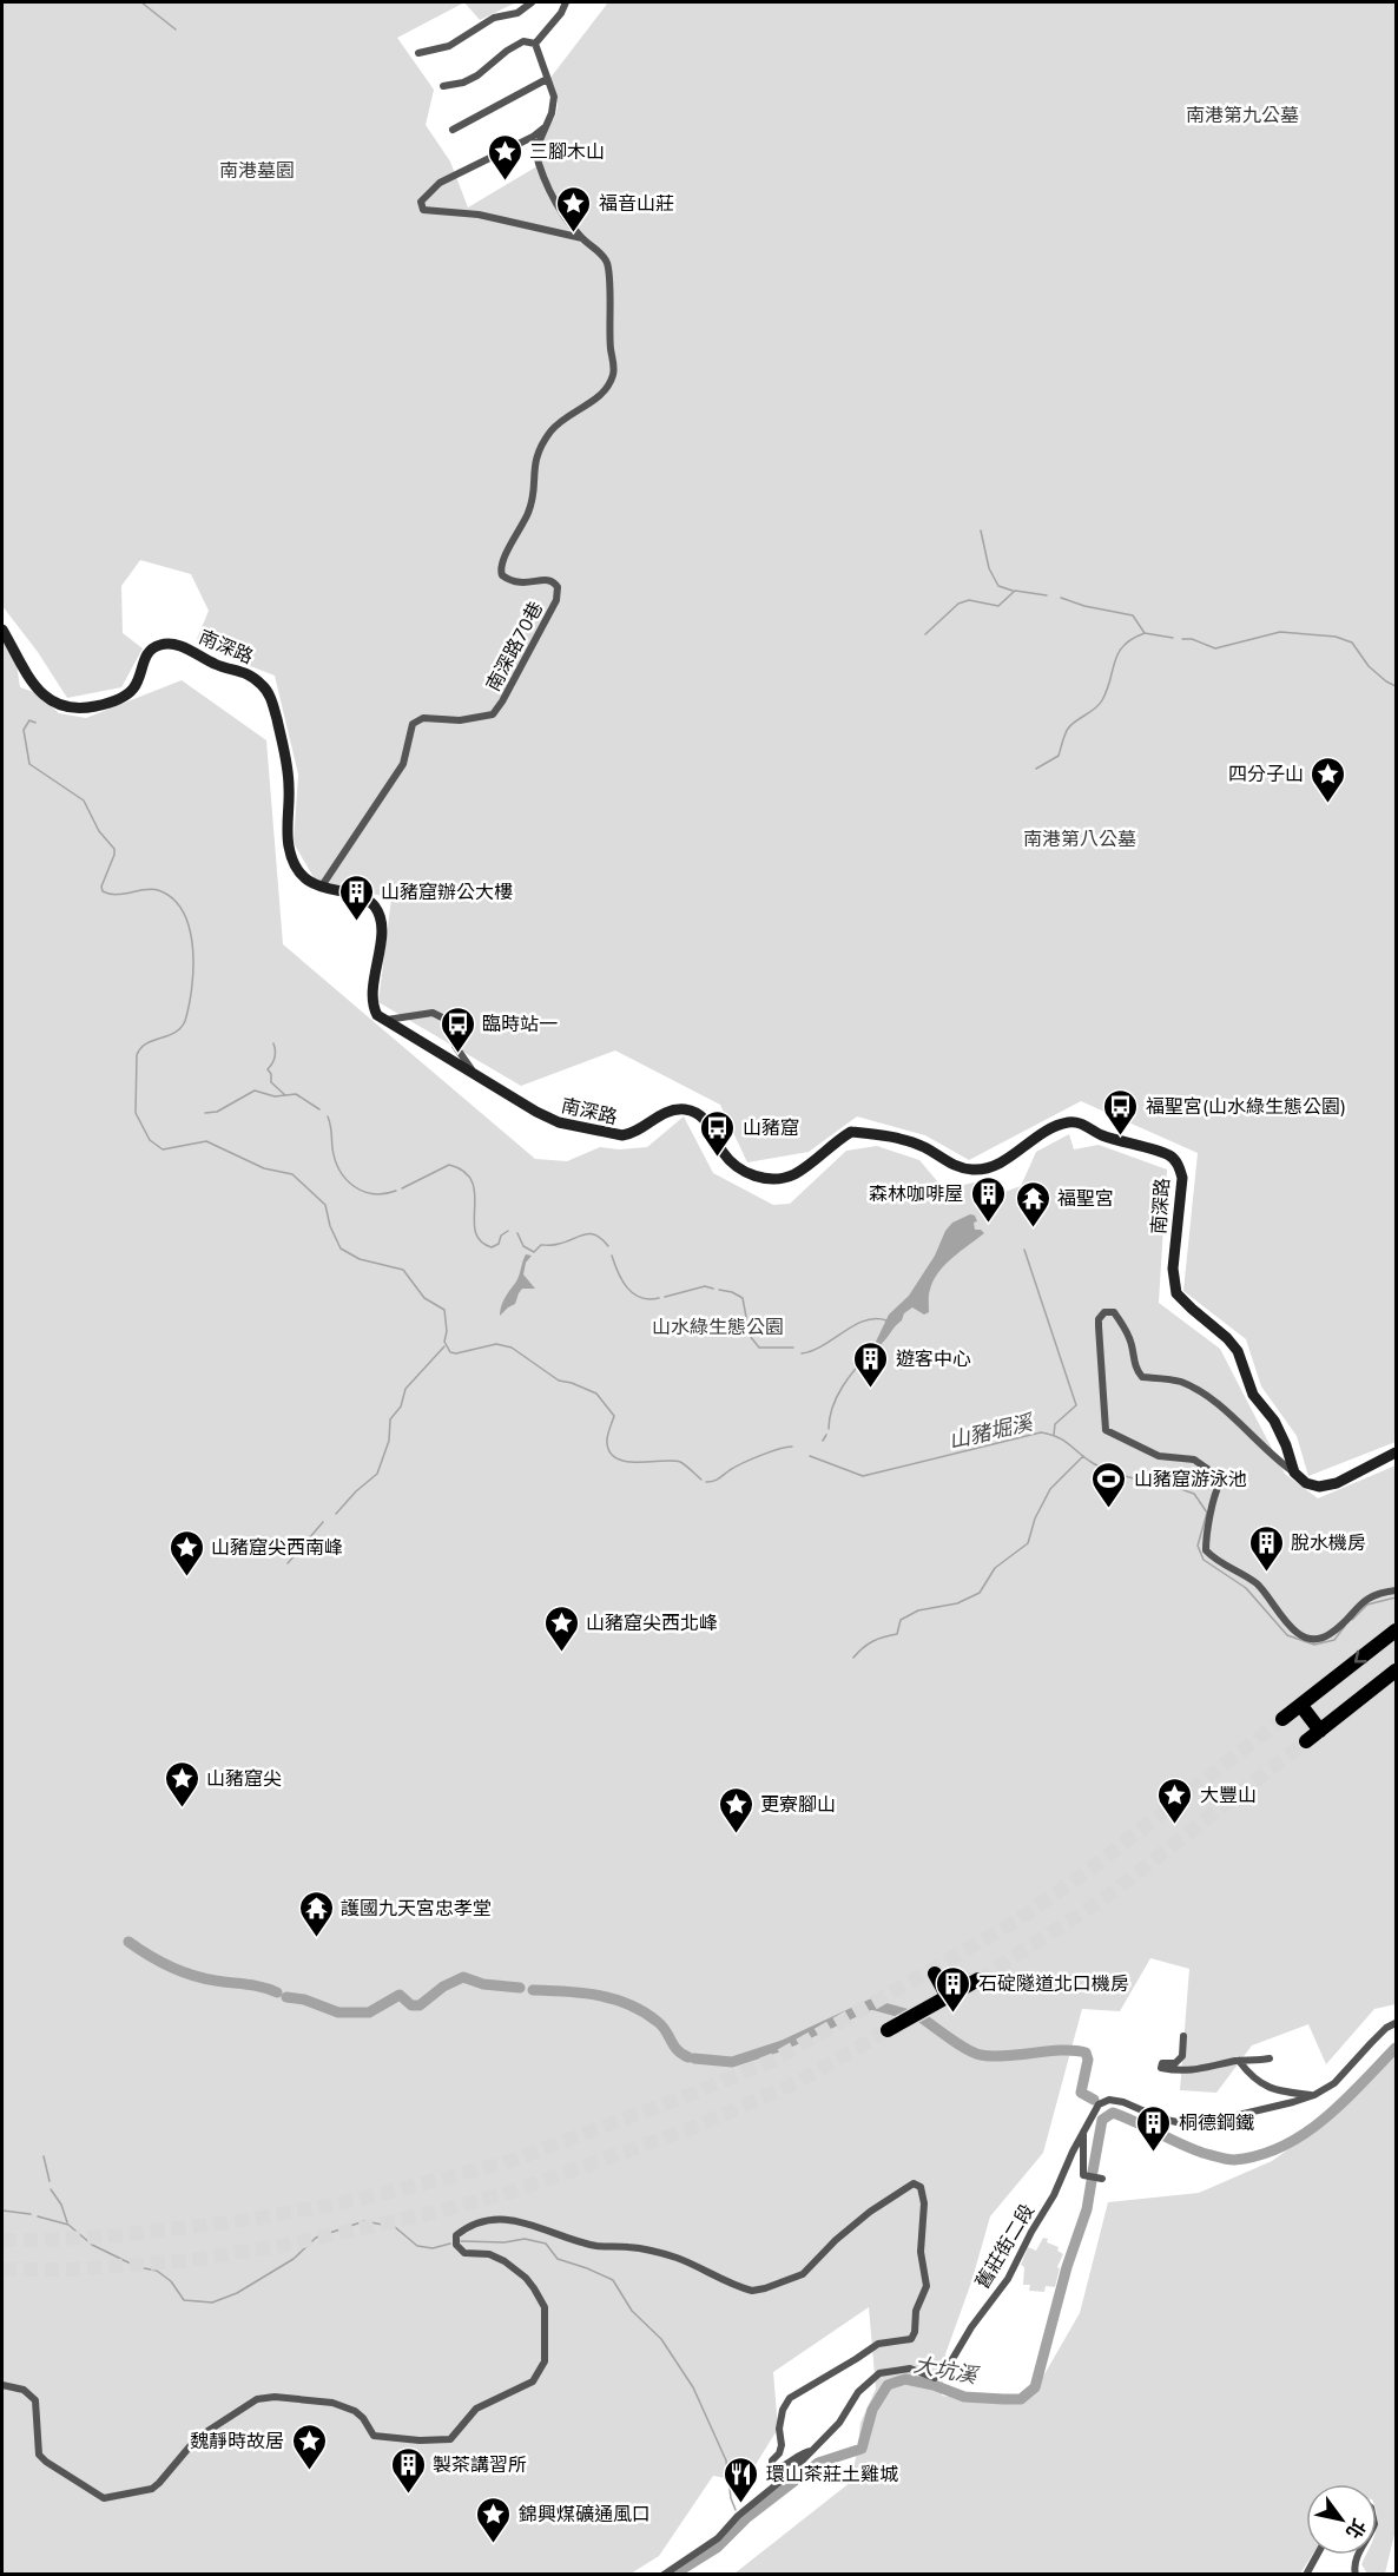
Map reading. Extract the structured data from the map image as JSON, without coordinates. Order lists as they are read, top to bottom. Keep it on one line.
{"streets":{"main road":["南深路"],"street":["南深路70巷","舊莊街二段"]},"crossings":[["南深路","南深路70巷"]],"water":["山豬堀溪","大坑溪"],"parks":["南港第九公墓","南港墓園","南港第八公墓","山水綠生態公園"],"places":{"place":["三腳木山","福音山莊","四分子山","山豬窟尖西南峰","山豬窟尖西北峰","山豬窟尖","大豐山","更寮腳山","魏靜時故居","錦興煤礦通風口"],"building":["山豬窟辦公大樓","森林咖啡屋","遊客中心","脫水機房","石碇隧道北口機房","桐德鋼鐵","製茶講習所"],"bus stop":["臨時站一","福聖宮(山水綠生態公園)","山豬窟"],"temple":["福聖宮","護國九天宮忠孝堂"],"sports":["山豬窟游泳池"],"restaurant":["環山茶莊土雞城"]},"north":"bottom right"}
